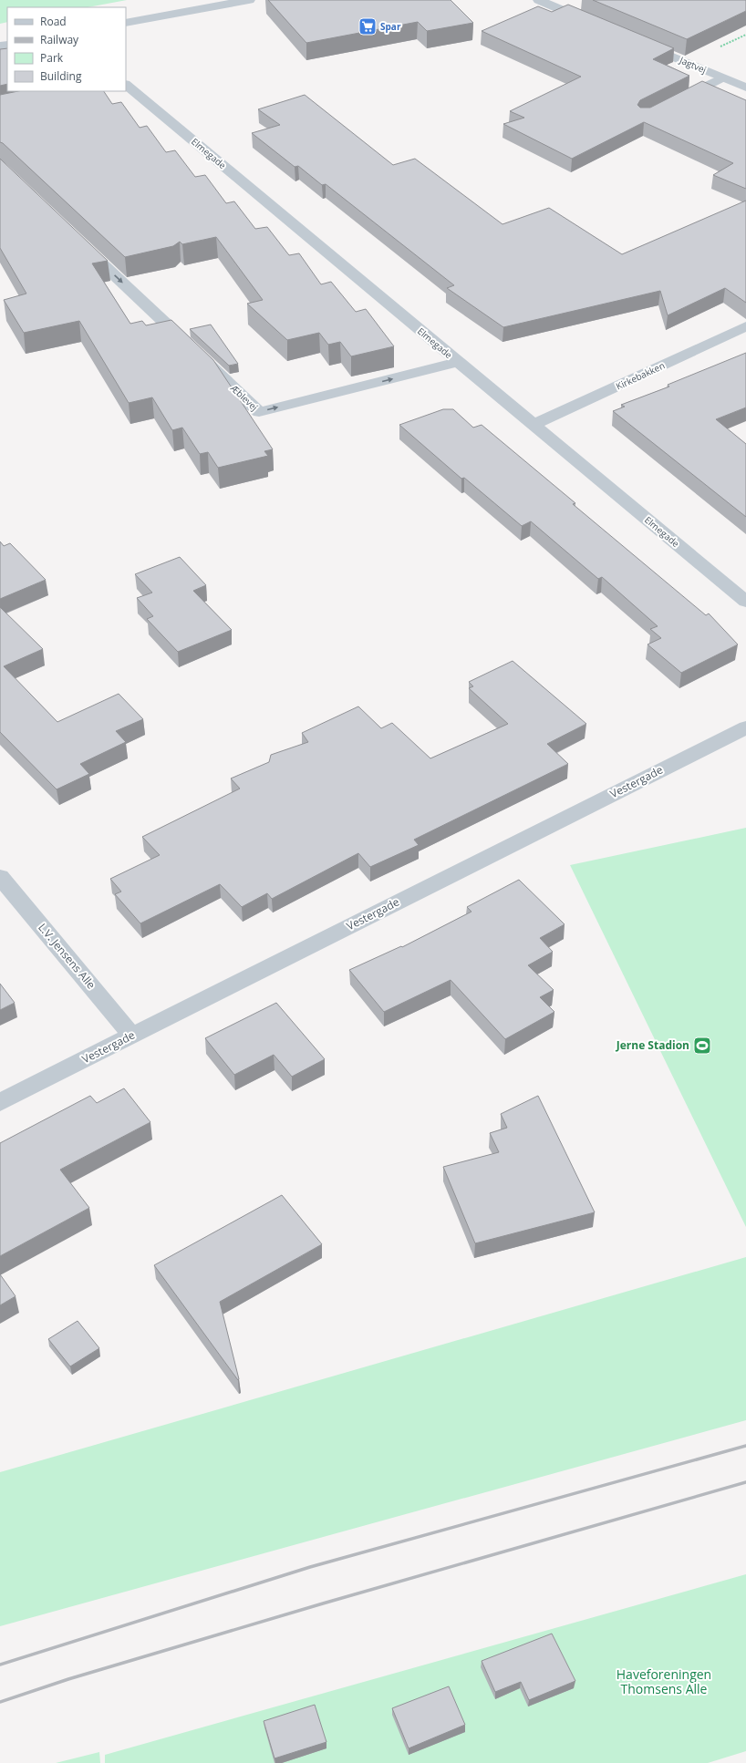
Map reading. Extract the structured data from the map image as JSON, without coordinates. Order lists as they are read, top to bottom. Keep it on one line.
{"streets":{"street":["Jagtvej","Elmegade","Kirkebakken","Æblevej","Vestergade","L.V. Jensens Alle"]},"crossings":[["Elmegade","Kirkebakken"],["Elmegade","Æblevej"],["Vestergade","L.V. Jensens Alle"]],"one_way":["Æblevej"],"parks":["Haveforeningen Thomsens Alle"],"places":{"supermarket":["Spar"],"sports":["Jerne Stadion"]},"legend":["Road","Railway","Park","Building"]}
